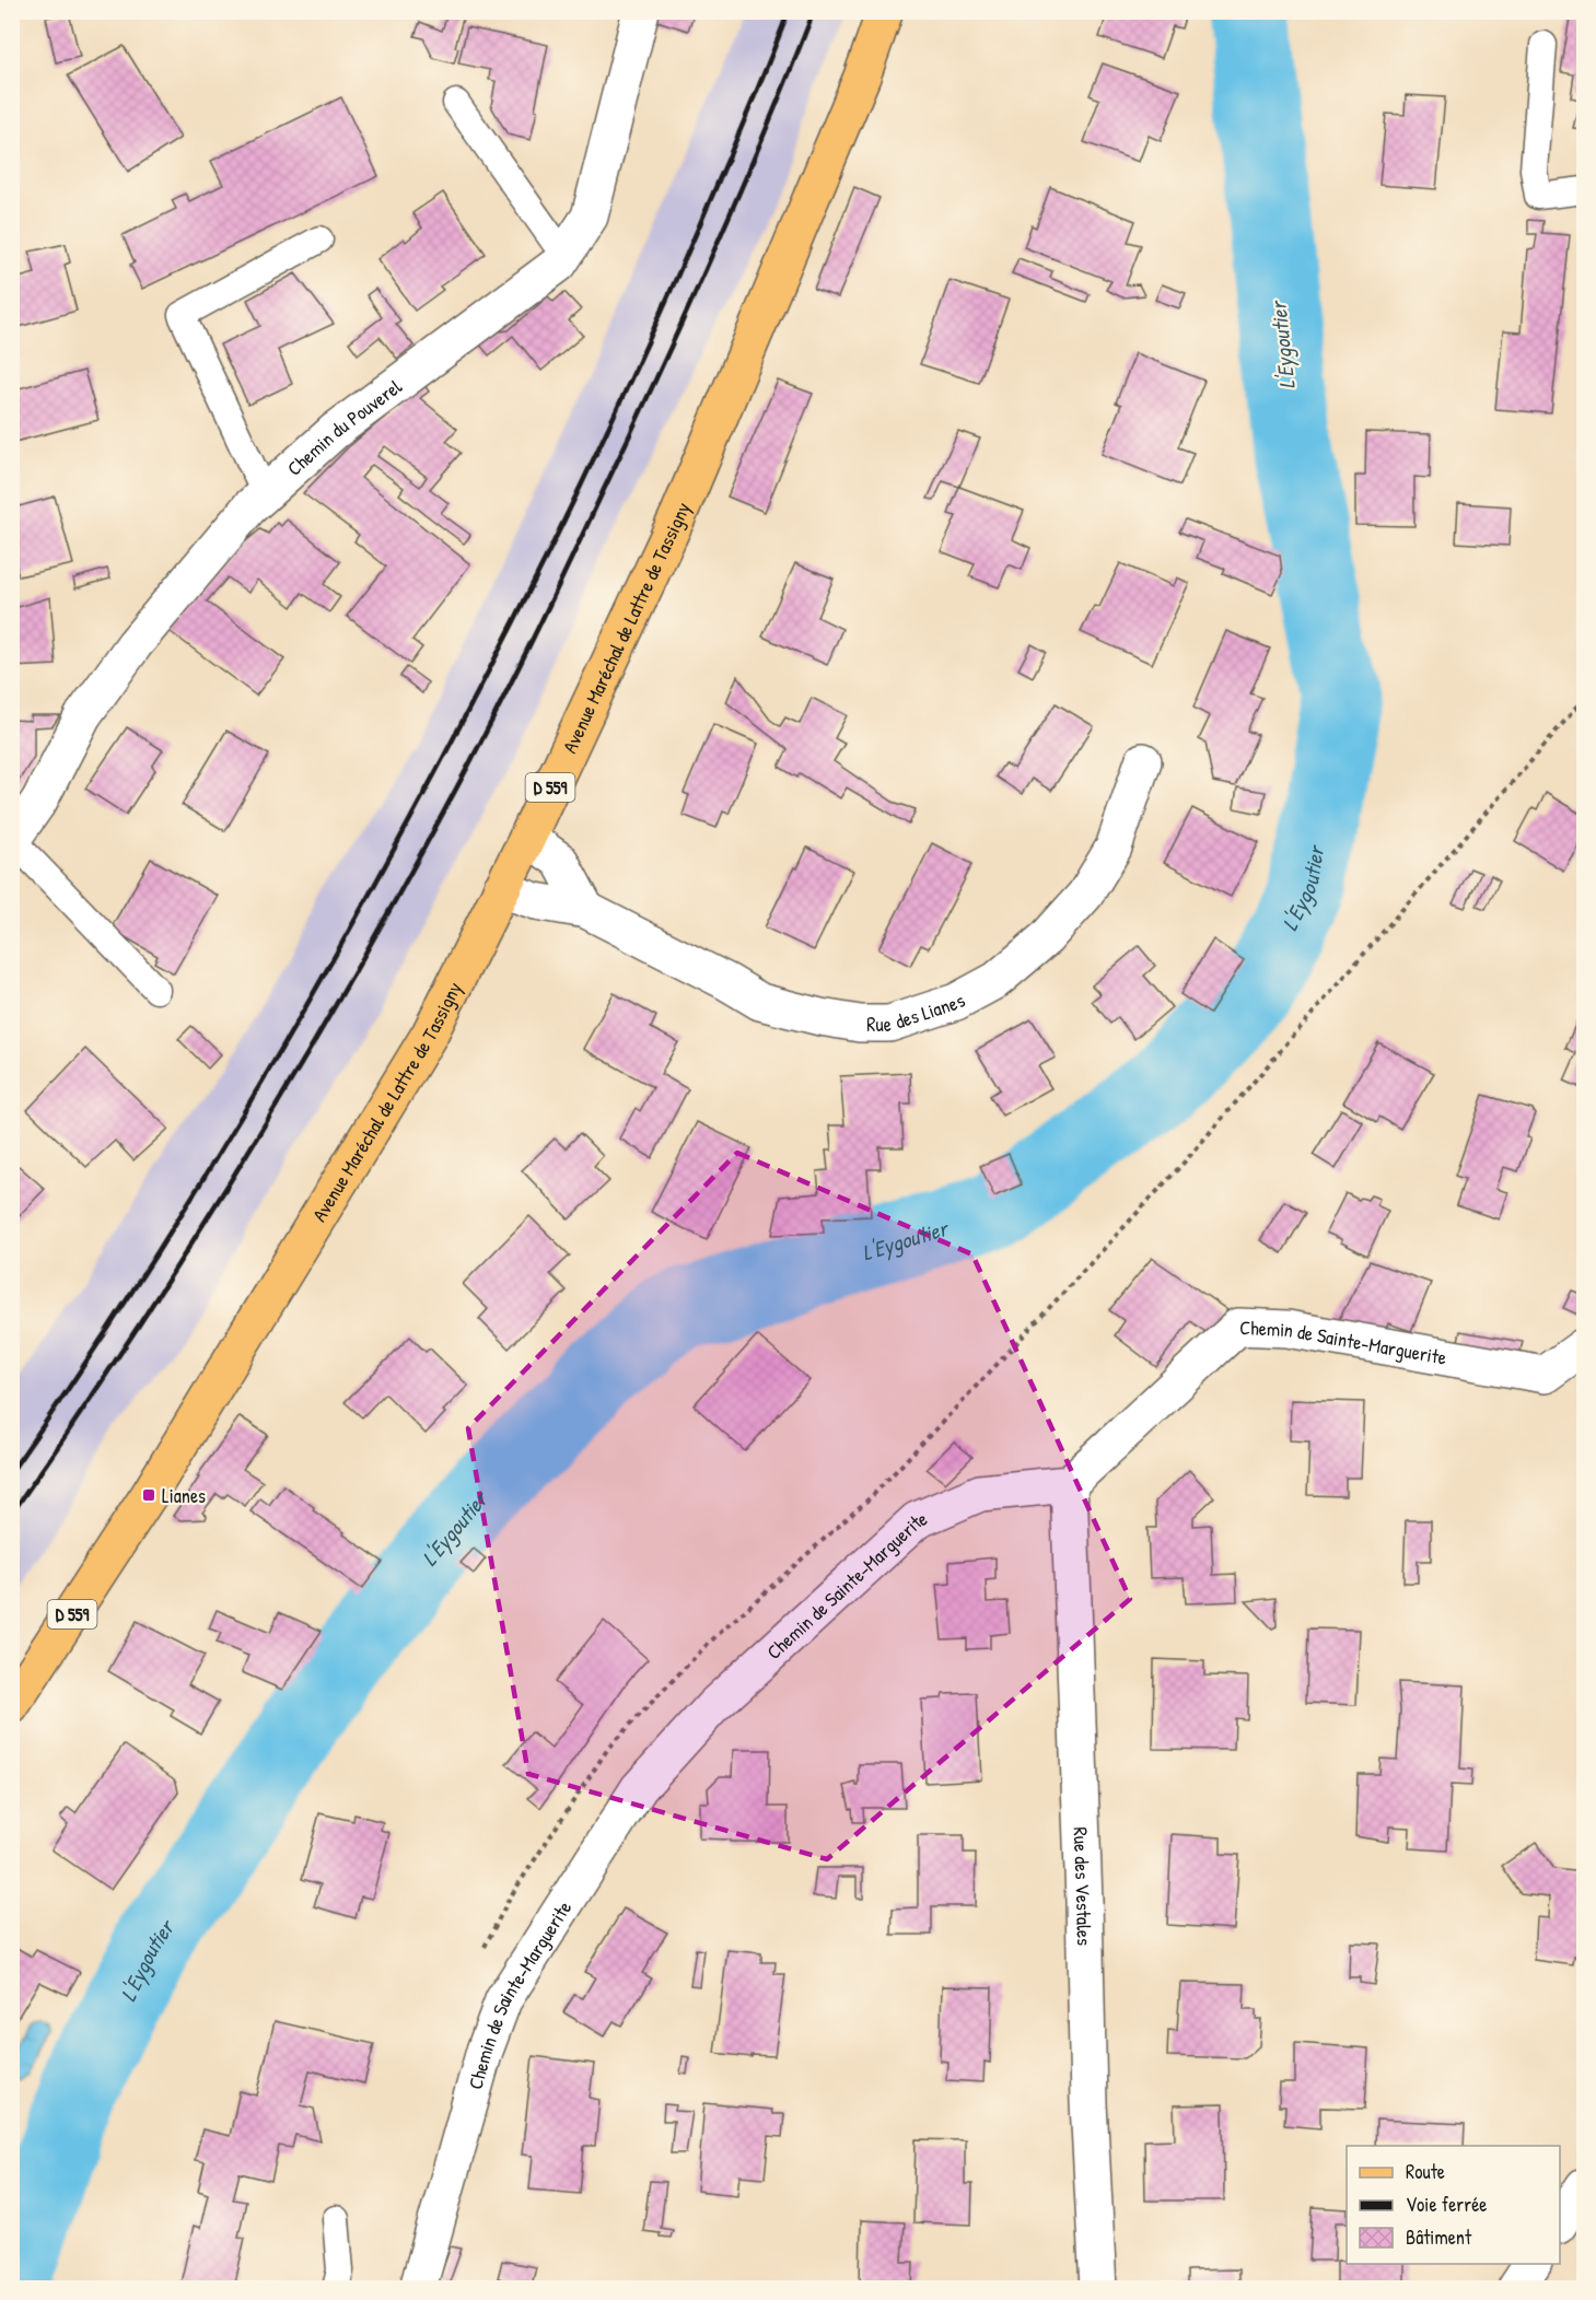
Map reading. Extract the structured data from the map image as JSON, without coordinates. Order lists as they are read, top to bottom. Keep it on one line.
{"streets":{"main road":["Avenue Maréchal de Lattre de Tassigny","D 559"],"street":["Chemin du Pouverel","Rue des Lianes","Chemin de Sainte-Marguerite","Rue des Vestales"]},"crossings":[["Avenue Maréchal de Lattre de Tassigny","Rue des Lianes"],["Chemin de Sainte-Marguerite","Rue des Vestales"]],"water":["L'Eygoutier"],"places":{"transit":["Lianes"]},"legend":["Route","Voie ferrée","Bâtiment"]}
